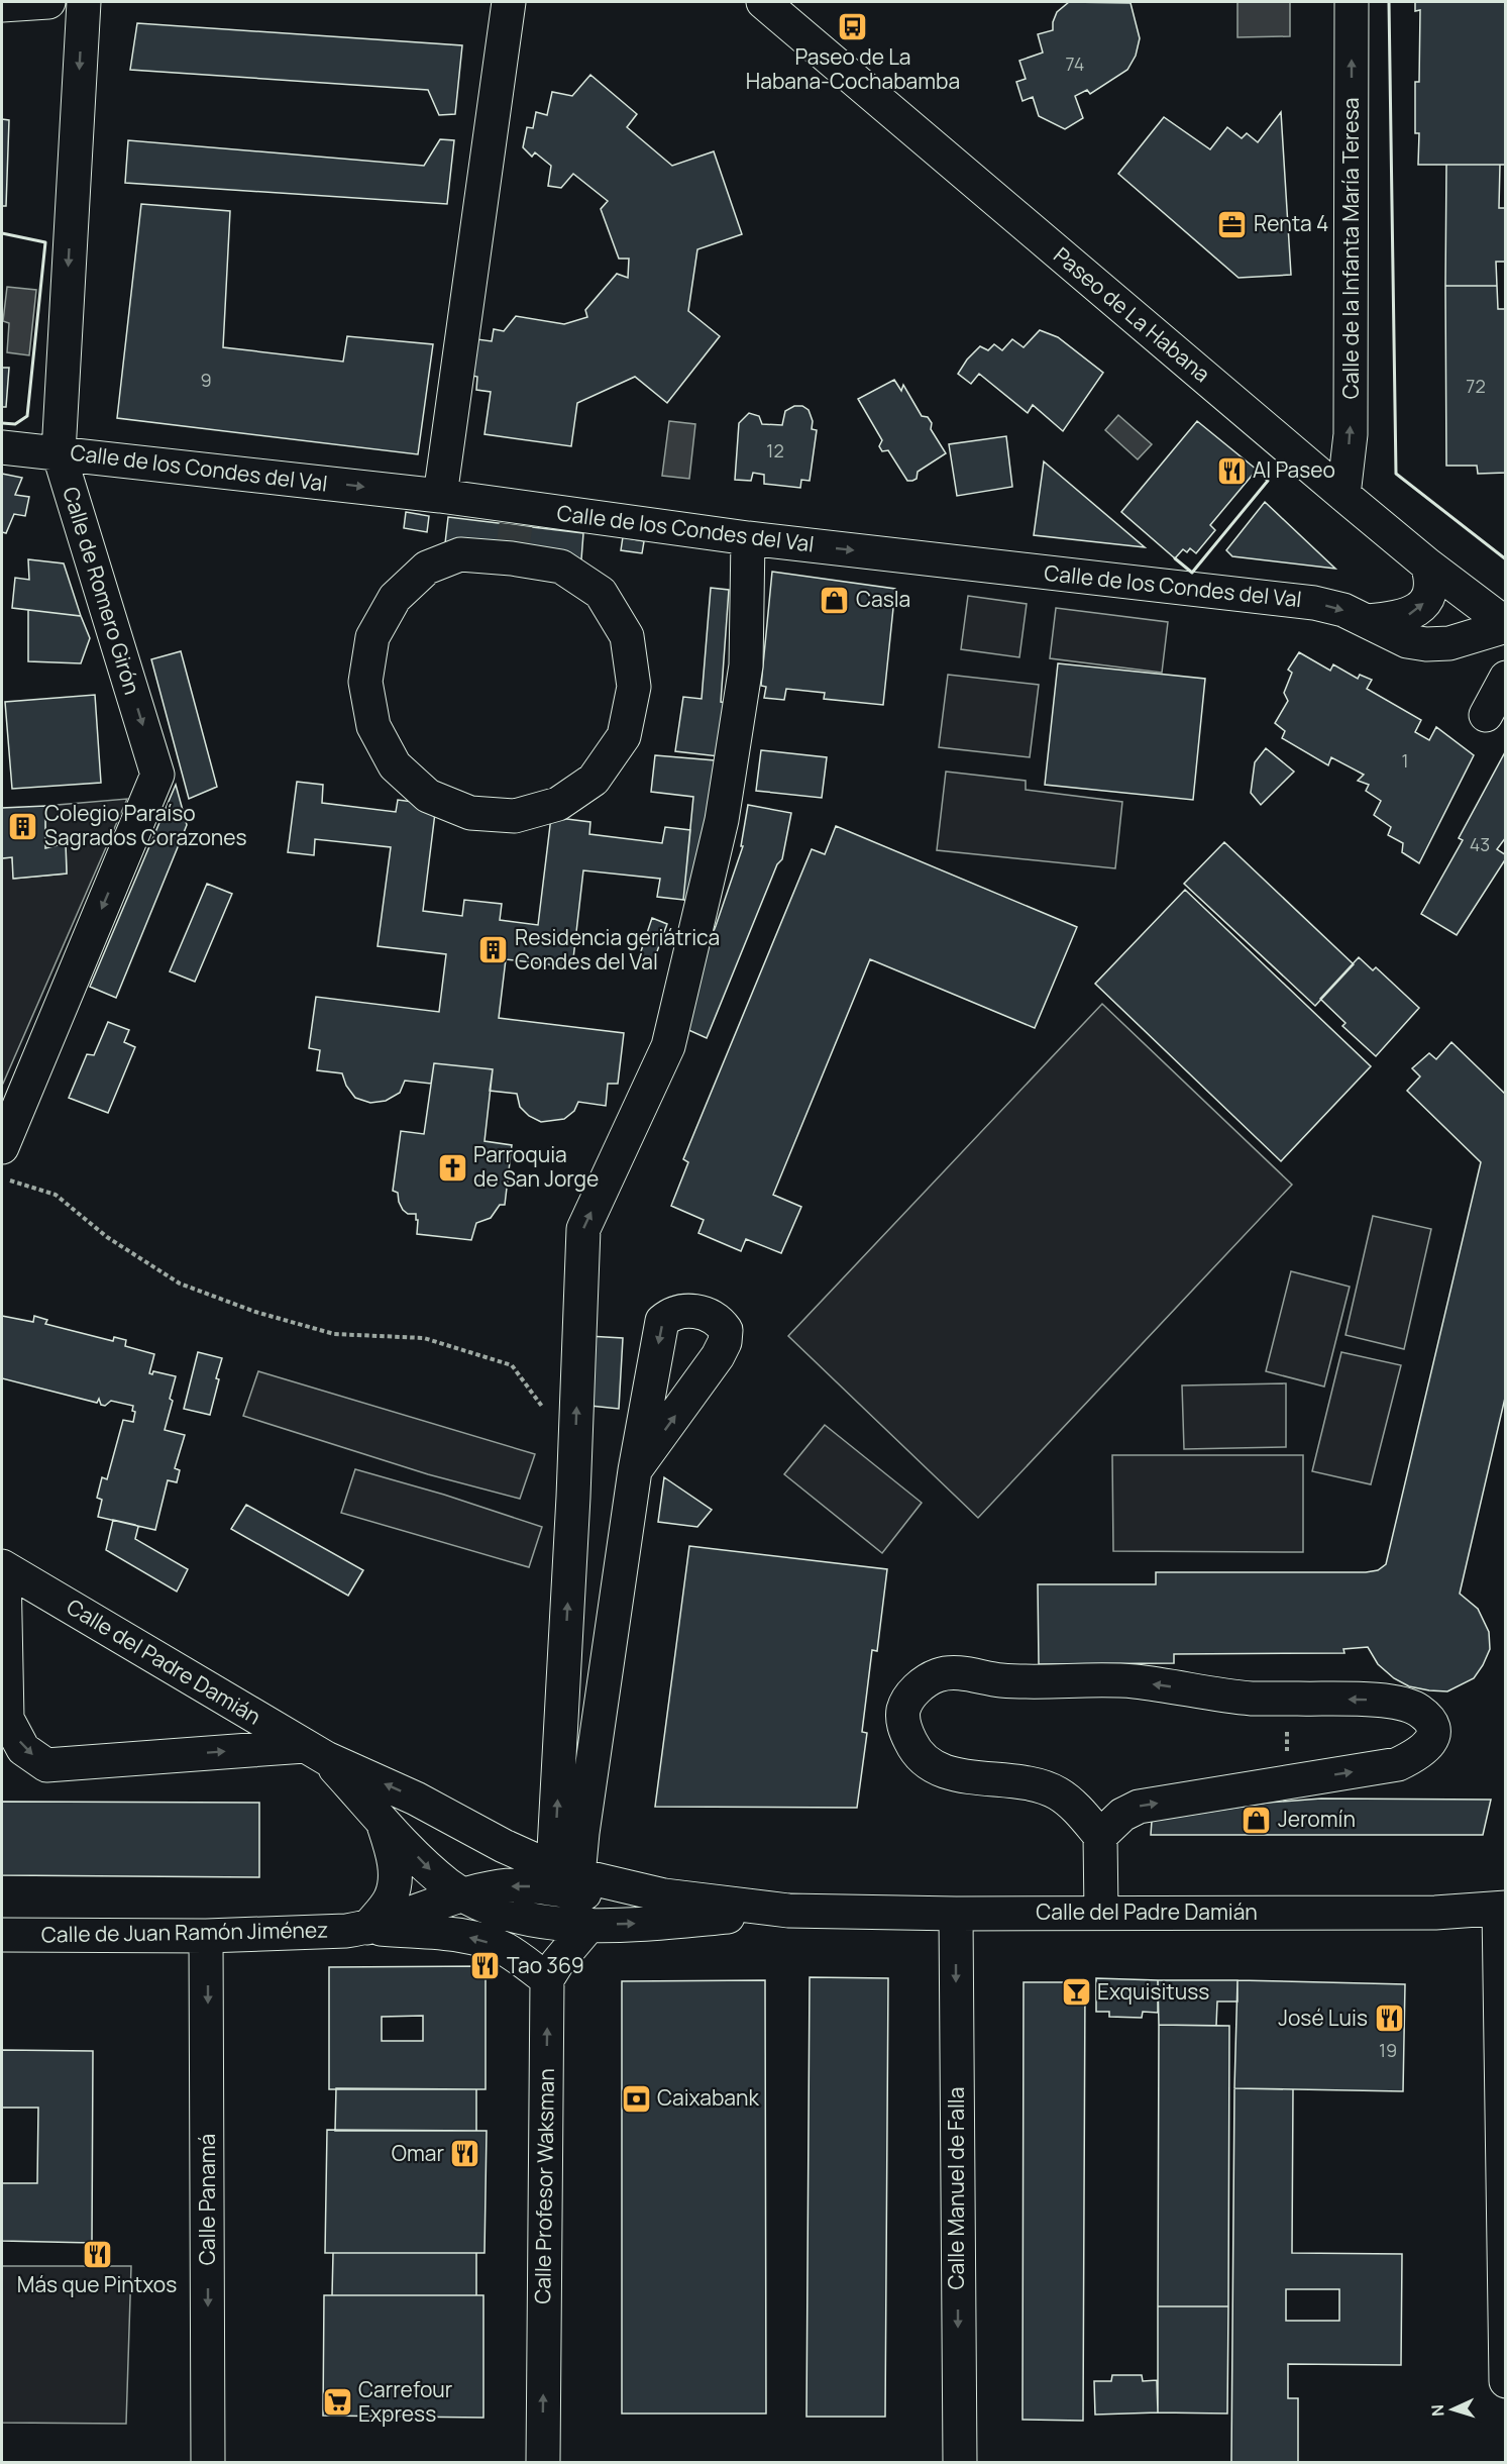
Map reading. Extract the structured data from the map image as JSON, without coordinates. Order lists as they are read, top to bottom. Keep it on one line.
{"streets":{"street":["Calle de la Infanta María Teresa","Paseo de La Habana","Calle de los Condes del Val","Calle de Romero Girón","Calle del Padre Damián","Calle de Juan Ramón Jiménez","Calle Profesor Waksman","Calle Manuel de Falla","Calle Panamá"]},"crossings":[["Calle de la Infanta María Teresa","Paseo de La Habana"],["Paseo de La Habana","Calle de los Condes del Val"],["Calle de los Condes del Val","Calle de Romero Girón"],["Calle del Padre Damián","Calle de Juan Ramón Jiménez"],["Calle del Padre Damián","Calle Manuel de Falla"],["Calle de Juan Ramón Jiménez","Calle Panamá"]],"one_way":["Calle de la Infanta María Teresa","Calle de los Condes del Val","Calle de Romero Girón","Calle Profesor Waksman","Calle Manuel de Falla","Calle Panamá"],"places":{"bus stop":["Paseo de La Habana-Cochabamba"],"office":["Renta 4"],"restaurant":["Al Paseo","Tao 369","José Luis","Omar","Más que Pintxos"],"shop":["Casla","Jeromín"],"building":["Colegio Paraíso Sagrados Corazones","Residencia geriátrica Condes del Val"],"church":["Parroquia de San Jorge"],"bar":["Exquisituss"],"bank":["Caixabank"],"supermarket":["Carrefour Express"]},"house_numbers":["74","9","72","12","1","43","19"],"north":"left"}
